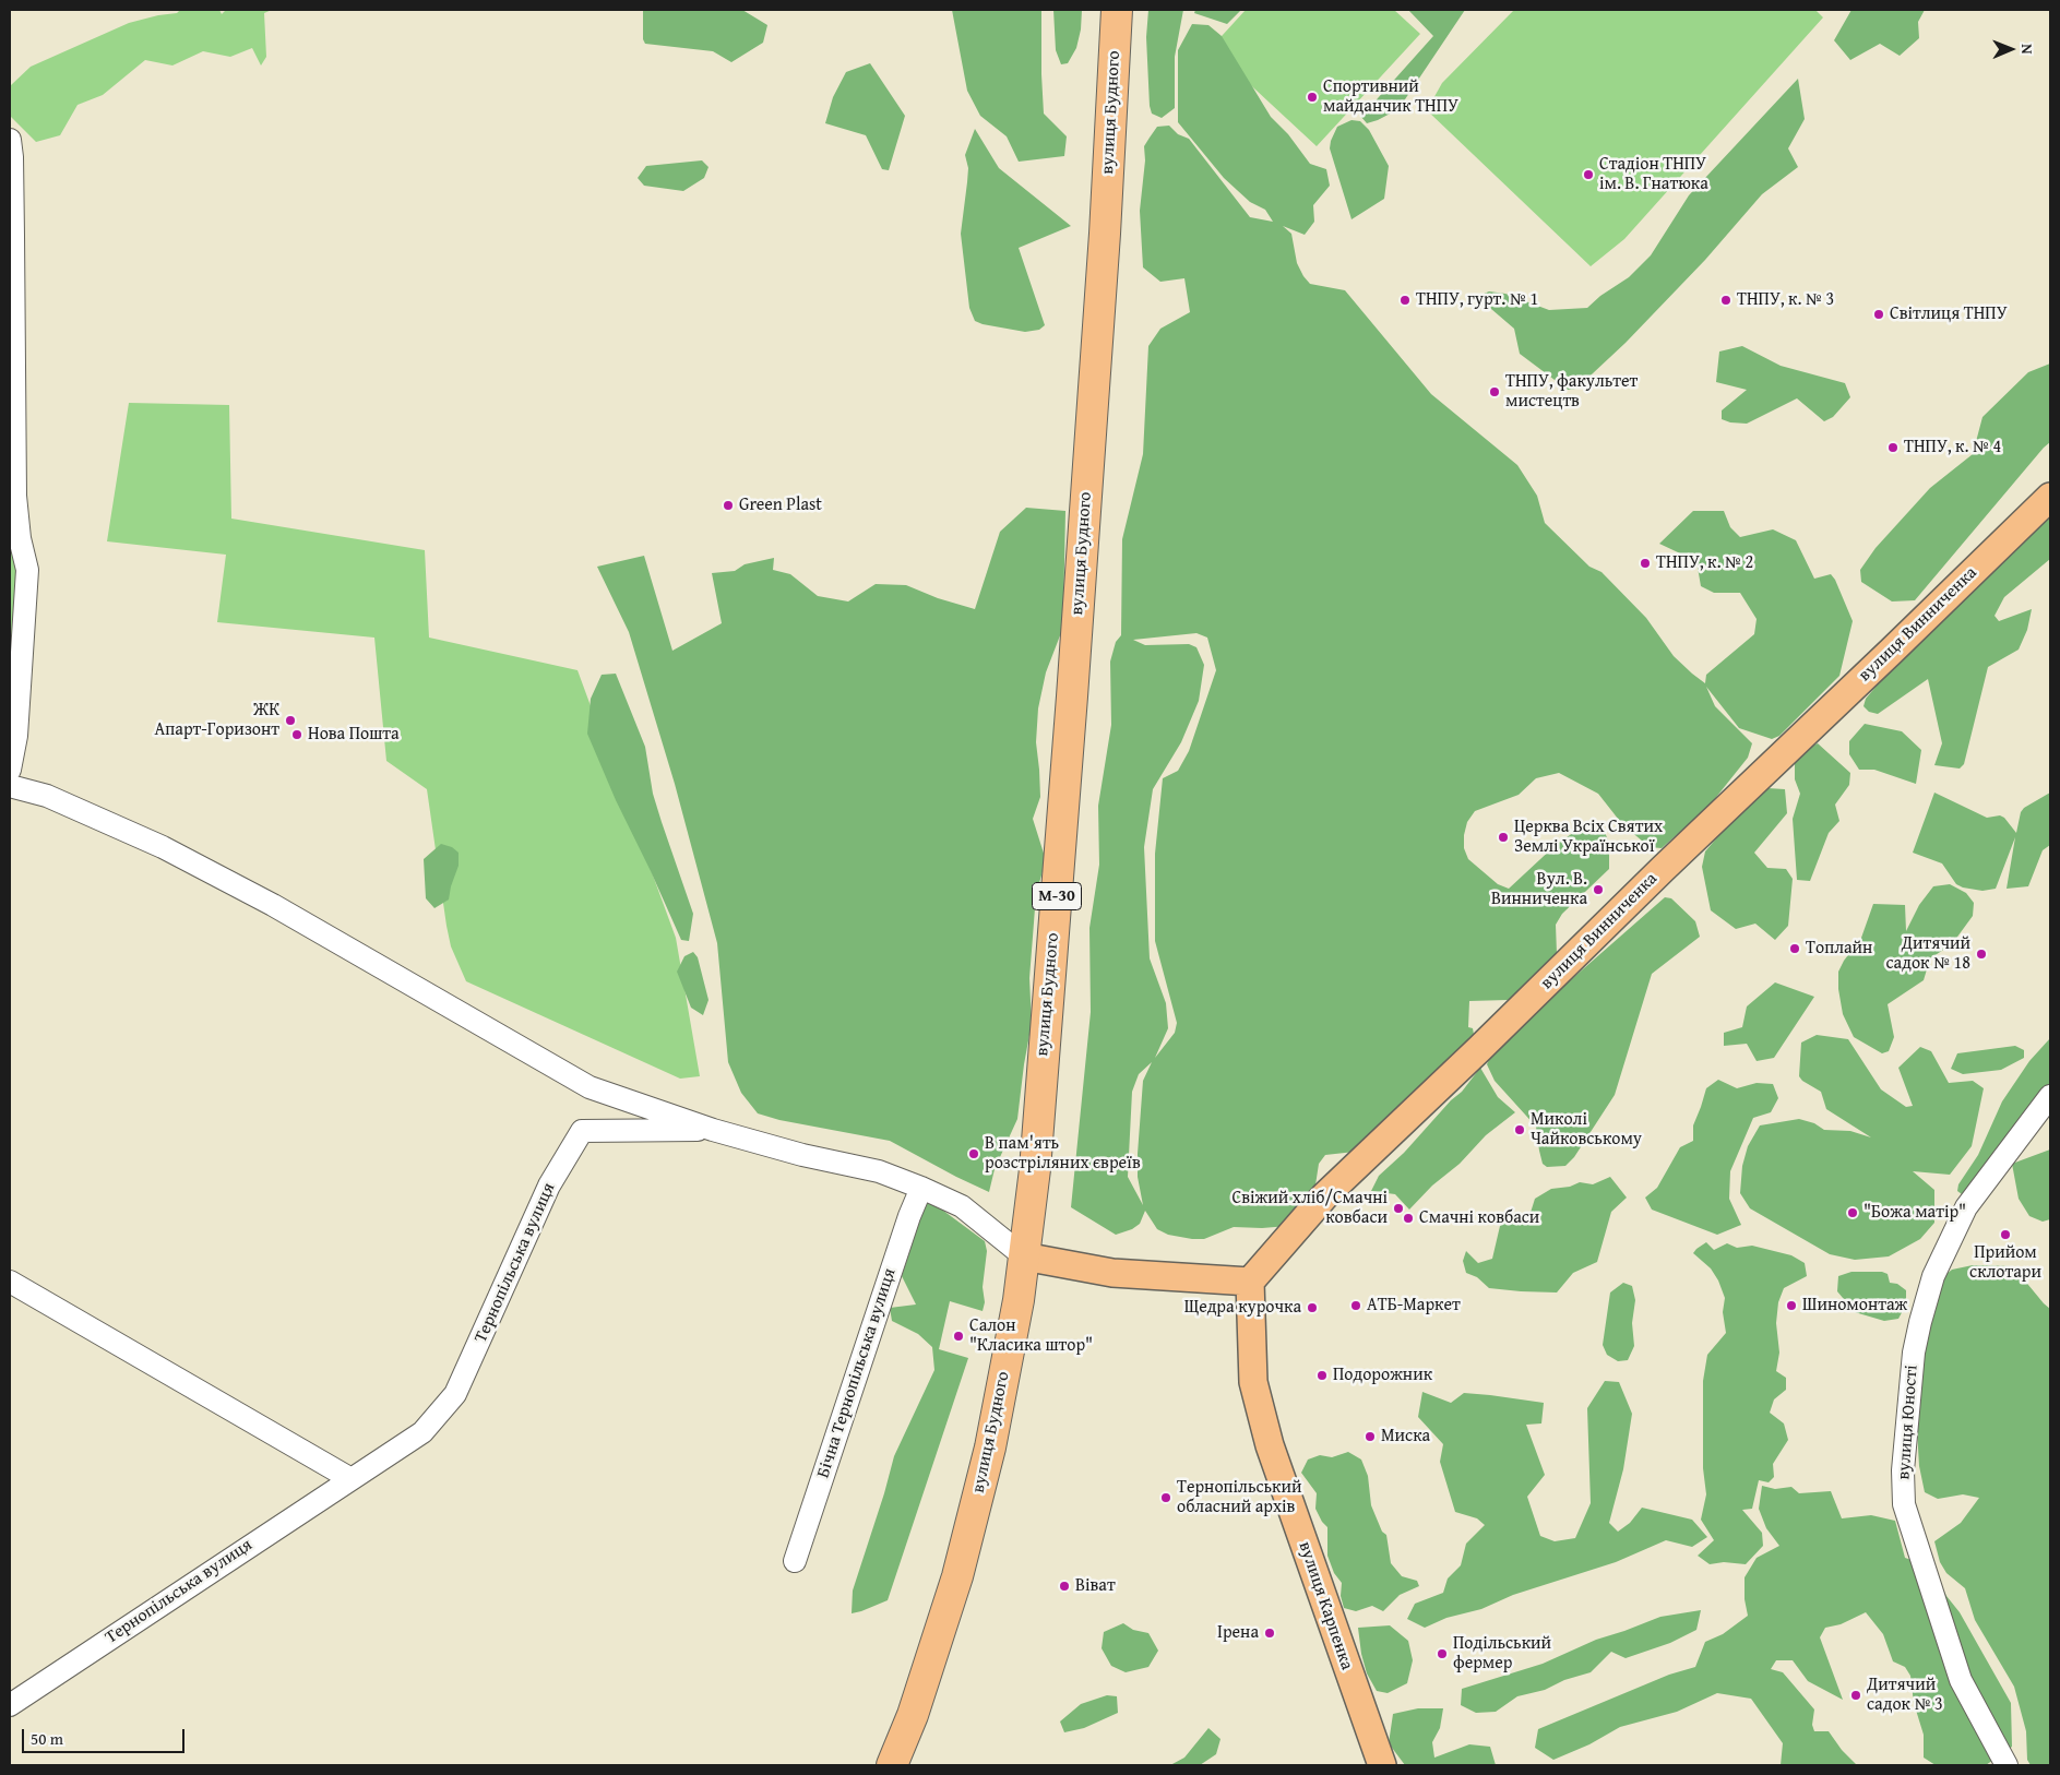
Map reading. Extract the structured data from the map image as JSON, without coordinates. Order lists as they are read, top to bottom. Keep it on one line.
{"streets":{"highway":["вулиця Будного","М-30"],"main road":["вулиця Винниченка","вулиця Карпенка"],"street":["Тернопільська вулиця","Бічна Тернопільська вулиця","вулиця Юності"]},"crossings":[["вулиця Винниченка","вулиця Карпенка"]],"places":["Спортивний майданчик ТНПУ","Стадіон ТНПУ ім. В. Гнатюка","ТНПУ, гурт. № 1","ТНПУ, к. № 3","Світлиця ТНПУ","ТНПУ, факультет мистецтв","ТНПУ, к. № 4","Green Plast","ТНПУ, к. № 2","ЖК Апарт-Горизонт","Нова Пошта","Церква Всіх Святих Землі Української","Вул. В. Винниченка","Топлайн","Дитячий садок № 18","Миколі Чайковському","В пам'ять розстріляних євреїв","Свіжий хліб/Смачні ковбаси","\"Божа матір\"","Смачні ковбаси","Прийом склотари","АТБ-Маркет","Шиномонтаж","Щедра курочка","Салон \"Класика штор\"","Подорожник","Миска","Тернопільський обласний архів","Віват","Ірена","Подільський фермер","Дитячий садок № 3"],"scale_bar":"50 m","north":"right"}
